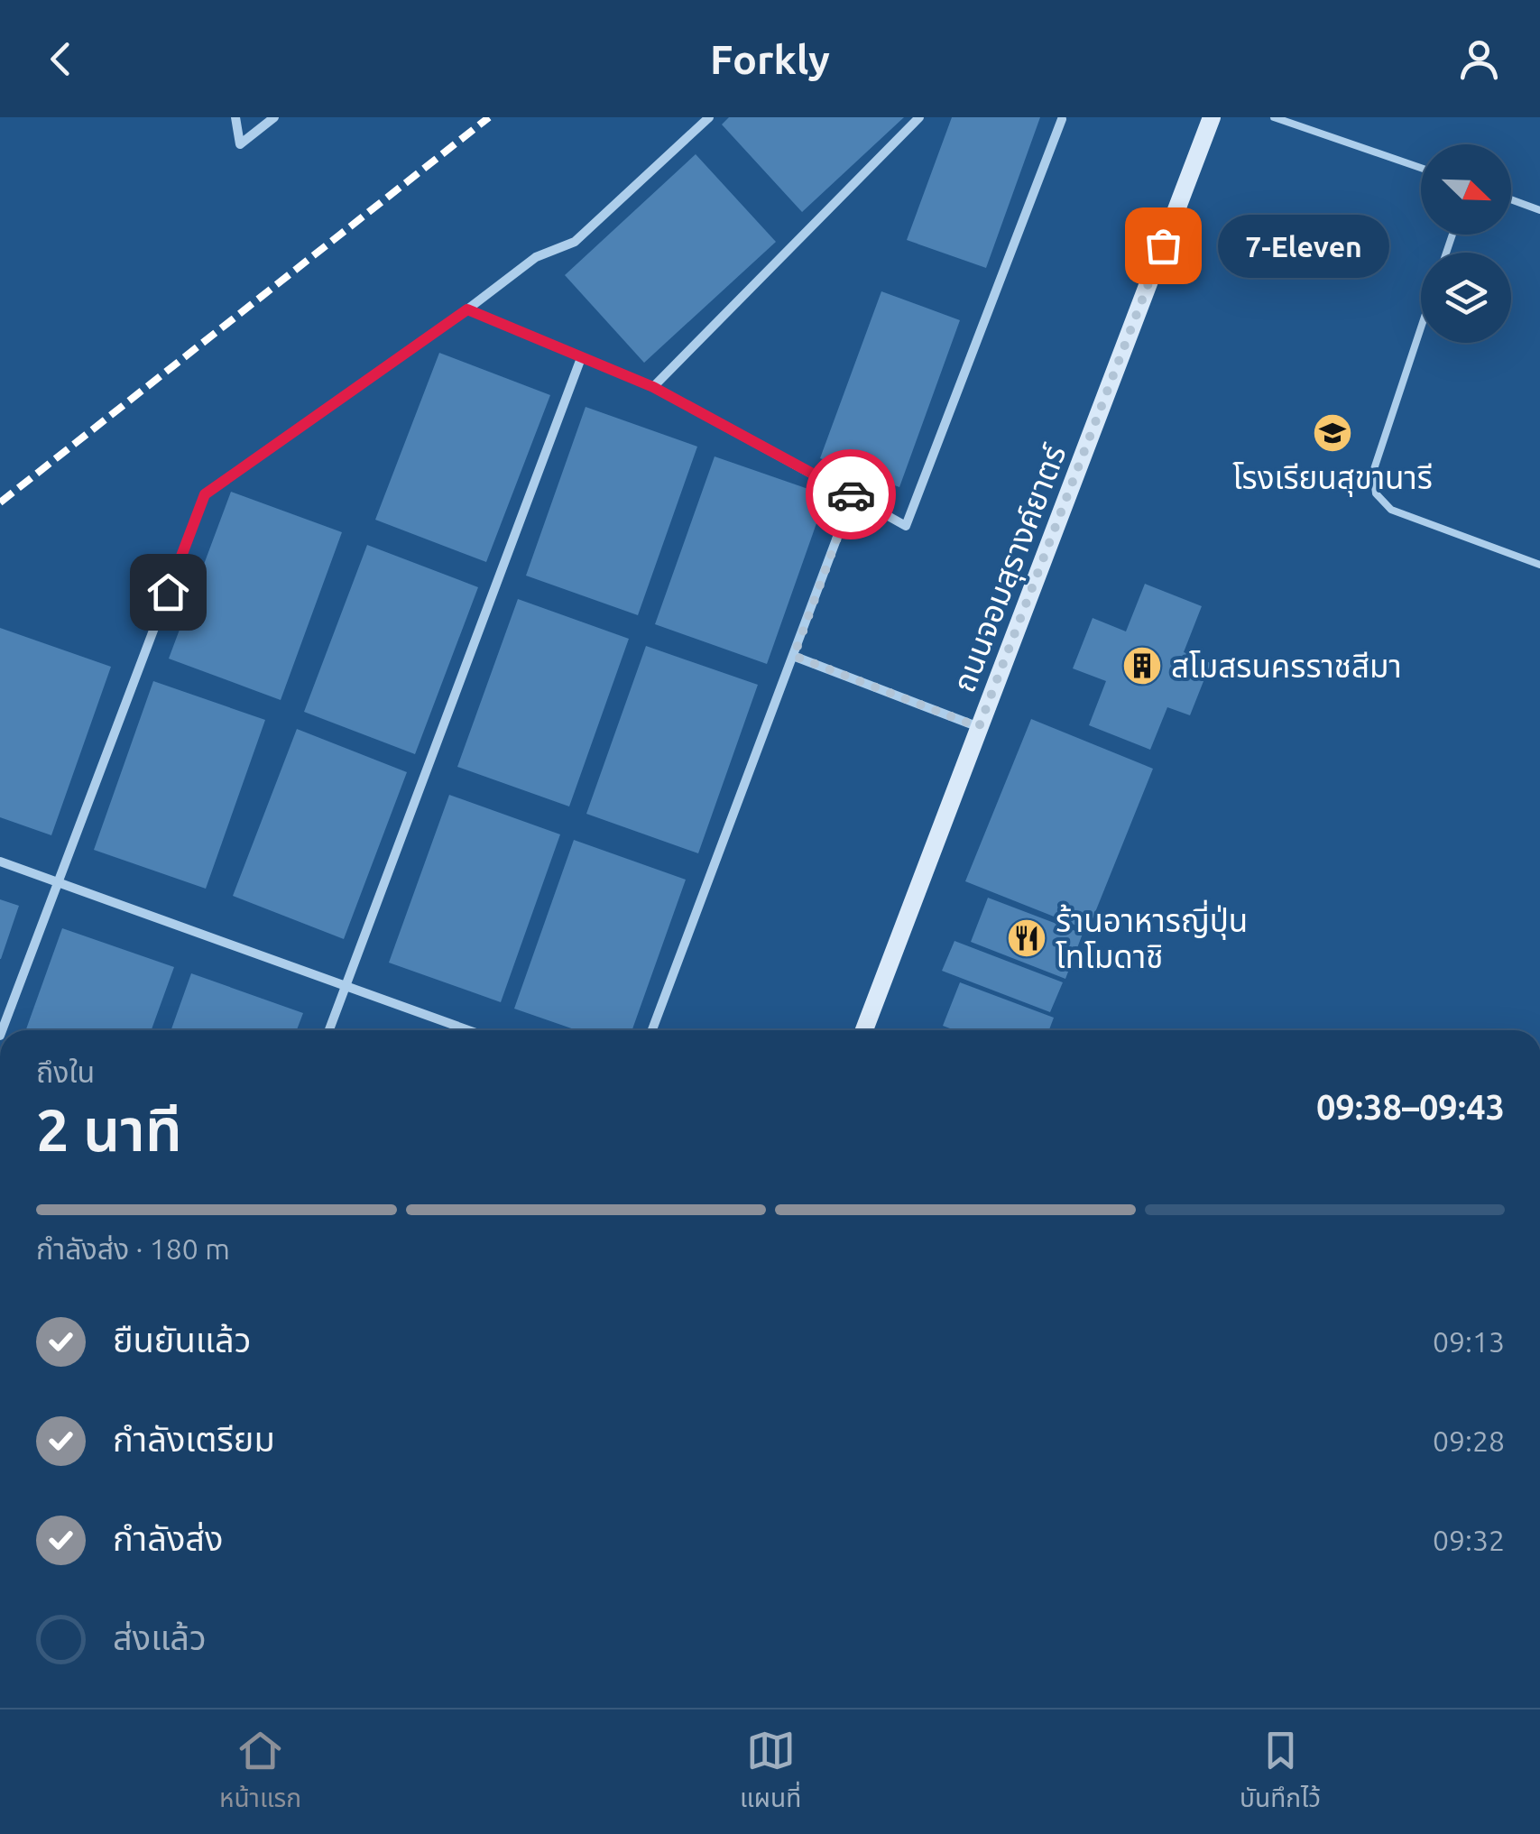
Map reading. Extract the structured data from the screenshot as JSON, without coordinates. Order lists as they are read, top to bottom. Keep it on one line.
{"streets":{"main road":["ถนนจอมสุรางค์ยาตร์"]},"places":{"other":["7-Eleven"],"school or university":["โรงเรียนสุขานารี"],"building":["สโมสรนครราชสีมา"],"restaurant":["ร้านอาหารญี่ปุ่น โทโมดาชิ"]},"north":"bottom right","page":{"header":"Forkly","bubble":"7-Eleven","heading":["2 นาที","ถึงใน","09:38–09:43"],"bar":"กำลังส่ง · 180 m","list":[["ยืนยันแล้ว","09:13"],["กำลังเตรียม","09:28"],["กำลังส่ง","09:32"],"ส่งแล้ว"],"tabs":["หน้าแรก","แผนที่","บันทึกไว้"]}}
